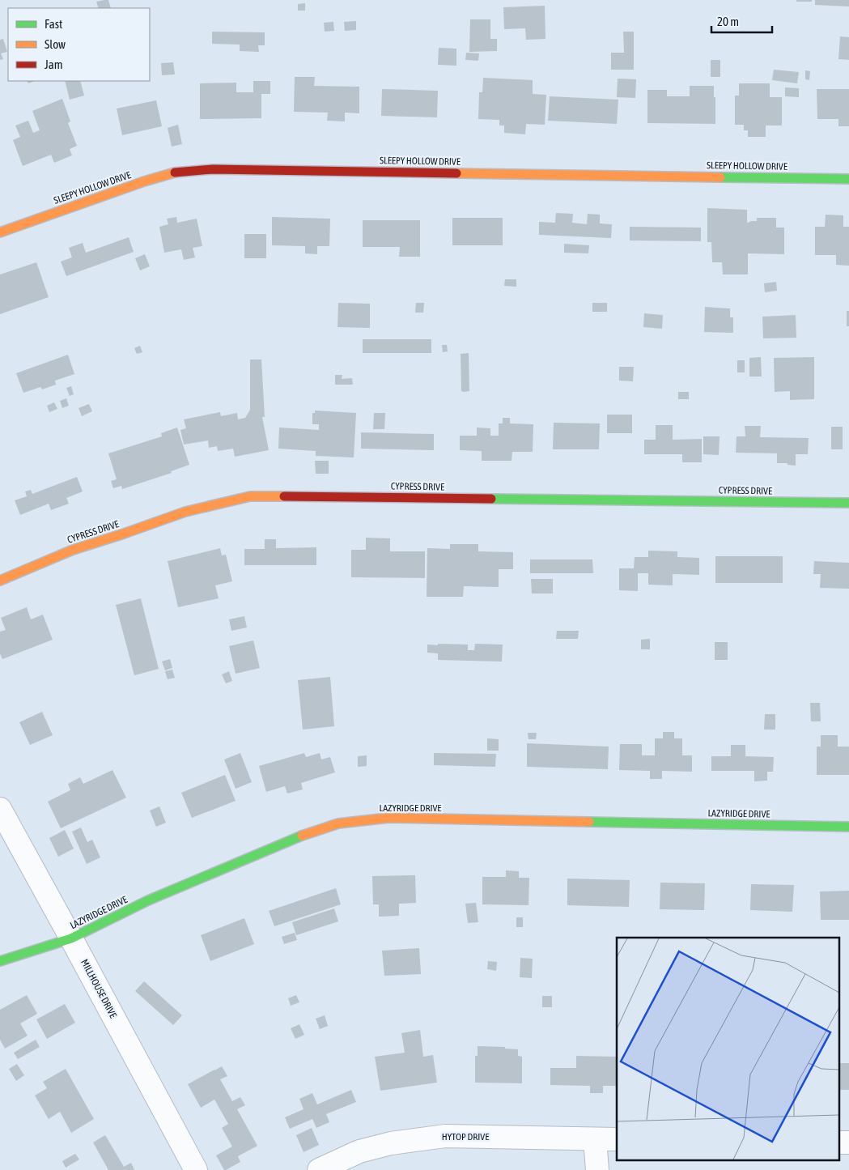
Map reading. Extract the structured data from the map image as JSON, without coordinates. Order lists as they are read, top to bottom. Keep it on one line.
{"streets":{"street":["SLEEPY HOLLOW DRIVE","CYPRESS DRIVE","LAZYRIDGE DRIVE","MILLHOUSE DRIVE","HYTOP DRIVE"]},"crossings":[["LAZYRIDGE DRIVE","MILLHOUSE DRIVE"]],"legend":["Fast","Slow","Jam"],"scale_bar":"20 m"}
